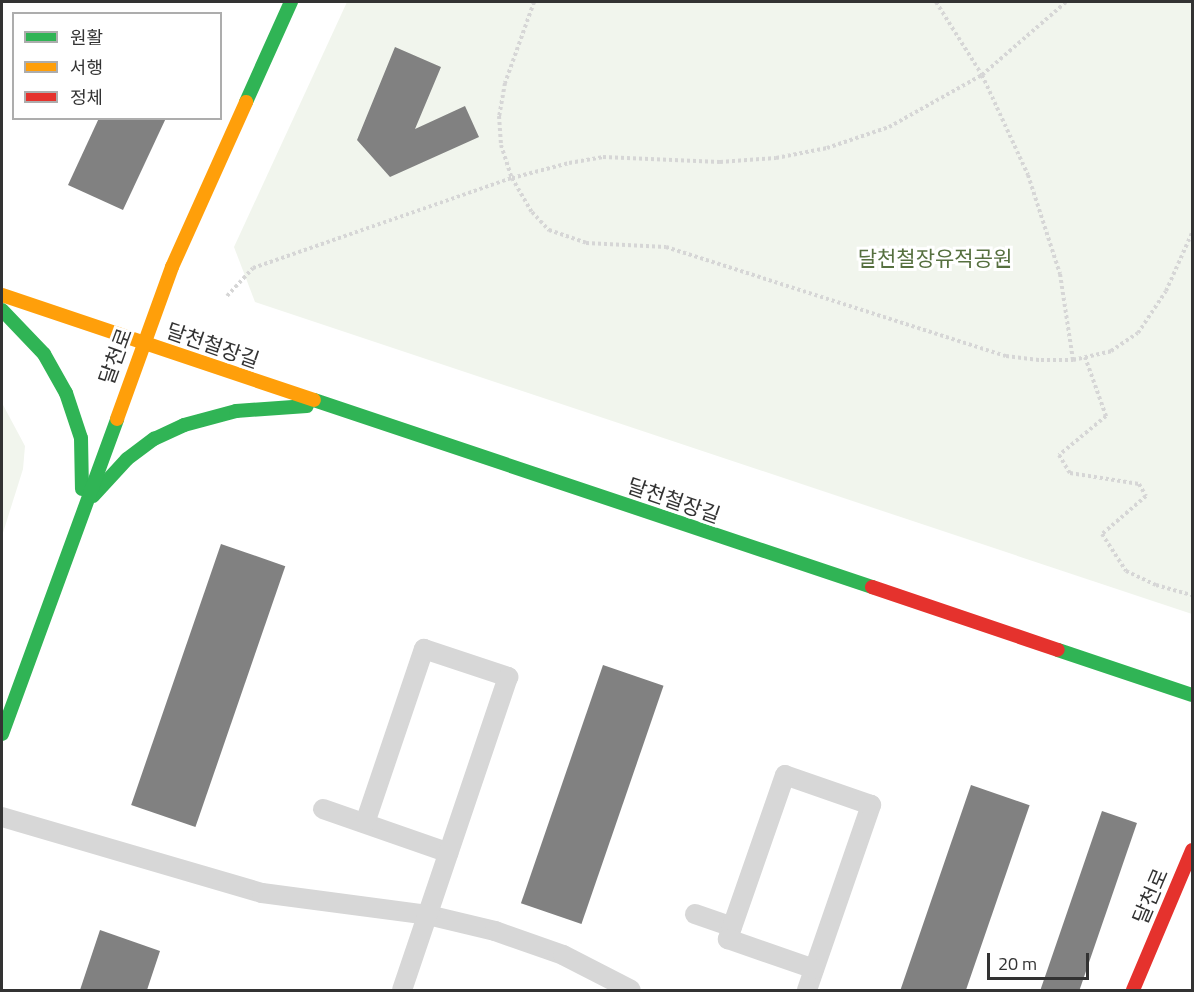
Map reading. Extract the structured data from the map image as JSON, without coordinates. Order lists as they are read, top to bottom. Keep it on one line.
{"streets":{"street":["달천철장길","달천로"]},"crossings":[["달천철장길","달천로"]],"parks":["달천철장유적공원"],"legend":["원활","서행","정체"],"scale_bar":"20 m"}
